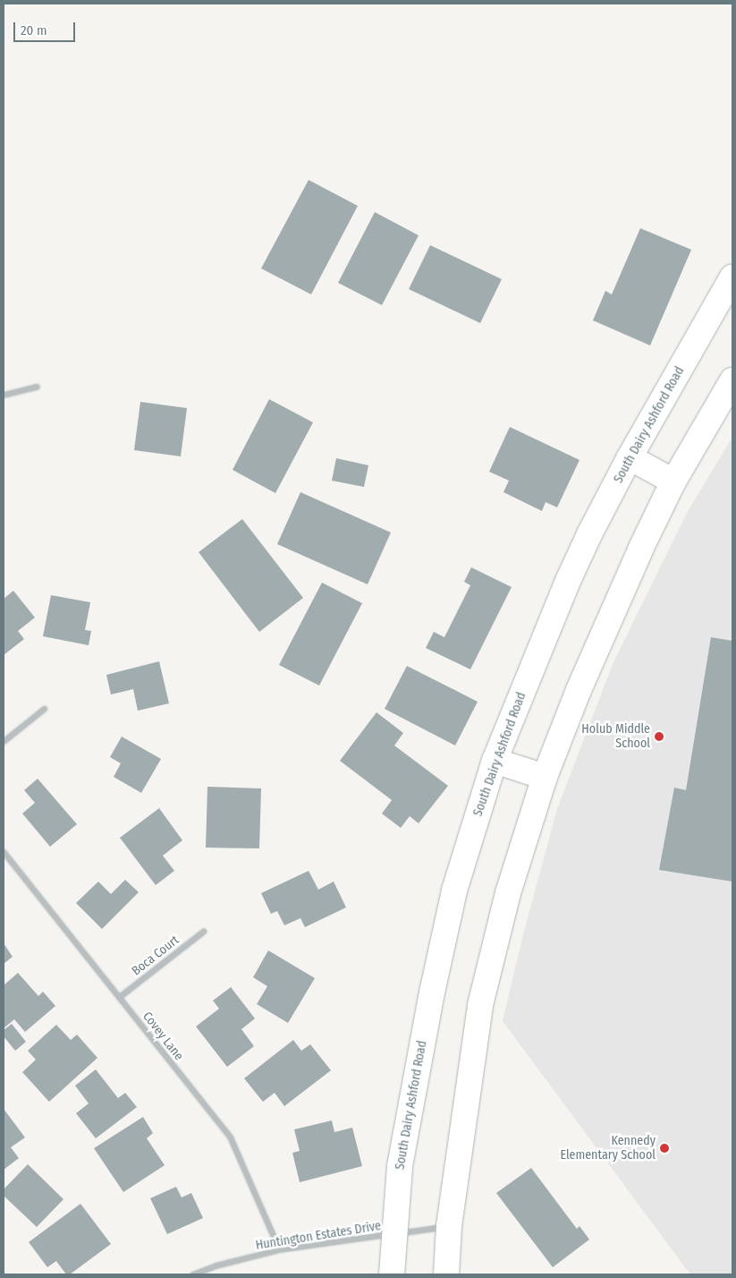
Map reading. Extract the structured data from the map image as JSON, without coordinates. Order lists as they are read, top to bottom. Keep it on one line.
{"streets":{"main road":["South Dairy Ashford Road"],"street":["Boca Court","Covey Lane","Huntington Estates Drive"]},"crossings":[["South Dairy Ashford Road","Huntington Estates Drive"],["Boca Court","Covey Lane"],["Covey Lane","Huntington Estates Drive"]],"places":["Holub Middle School","Kennedy Elementary School"],"scale_bar":"20 m"}
